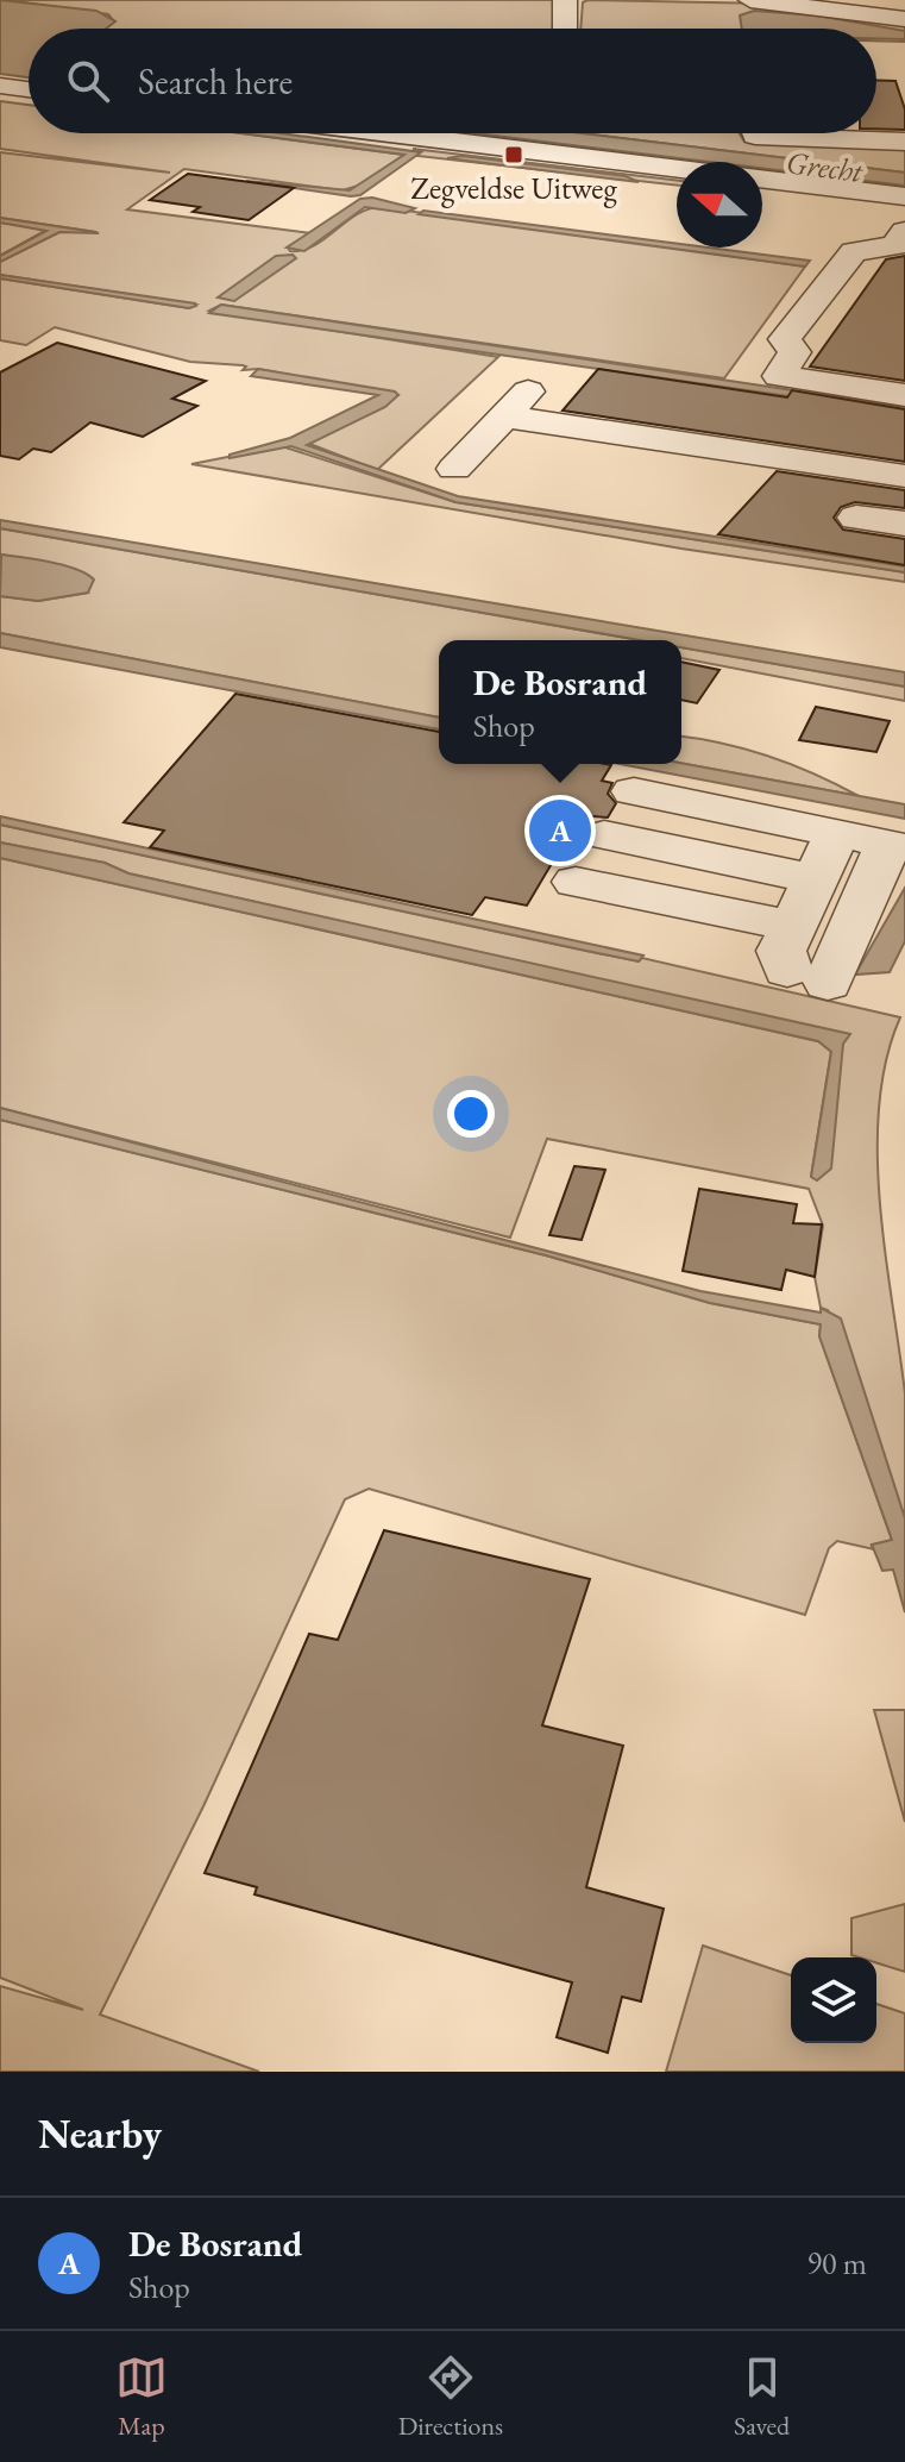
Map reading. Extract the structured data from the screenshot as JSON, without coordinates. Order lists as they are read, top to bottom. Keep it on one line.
{"water":["Grecht"],"places":{"transit":["Zegveldse Uitweg"]},"north":"left","page":{"search":"Search here","popup":["De Bosrand","Shop"],"pins":"A","heading":"Nearby","list":[{"mark":"A","name":"De Bosrand","note":"Shop","value":"90 m"}],"nav":["Map","Directions","Saved"]}}
